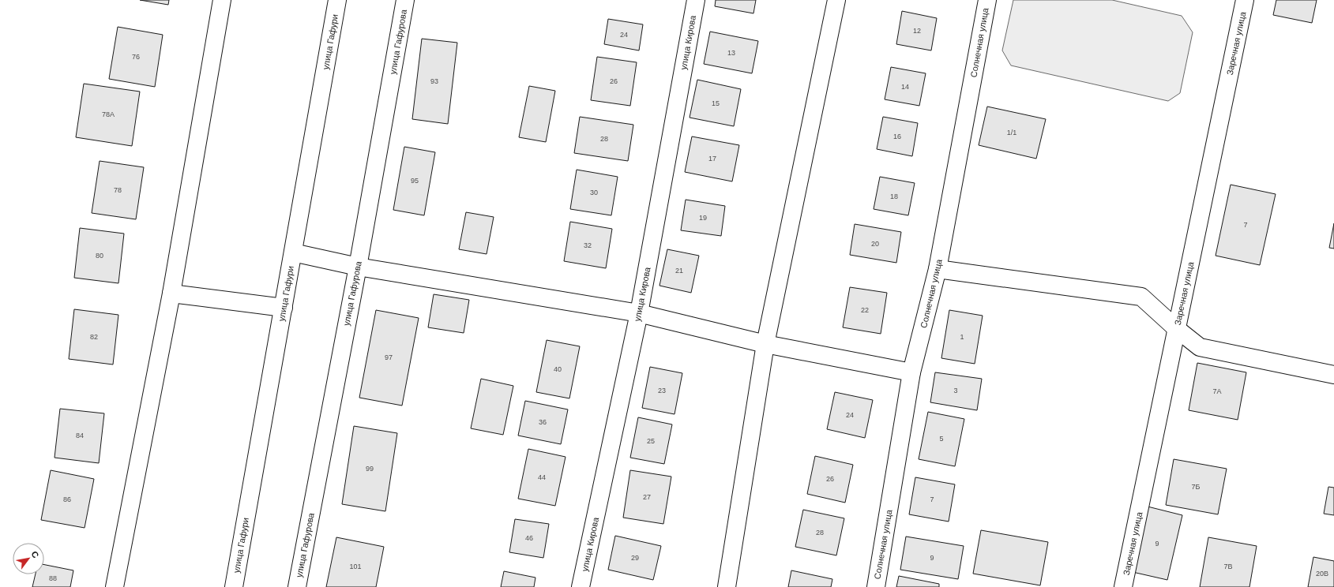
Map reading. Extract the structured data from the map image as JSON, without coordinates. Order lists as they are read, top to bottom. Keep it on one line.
{"streets":{"street":["улица Гафури","улица Гафурова","улица Кирова","Солнечная улица","Заречная улица"]},"house_numbers":["12","24","13","76","93","26","14","15","78А","1/1","16","28","17","95","78","30","18","19","7","20","32","80","21","22","82","1","97","40","23","3","7А","24","36","84","5","25","99","44","26","7Б","27","86","7","28","46","9","29","9","101","7В","20В","88"],"north":"top right"}
